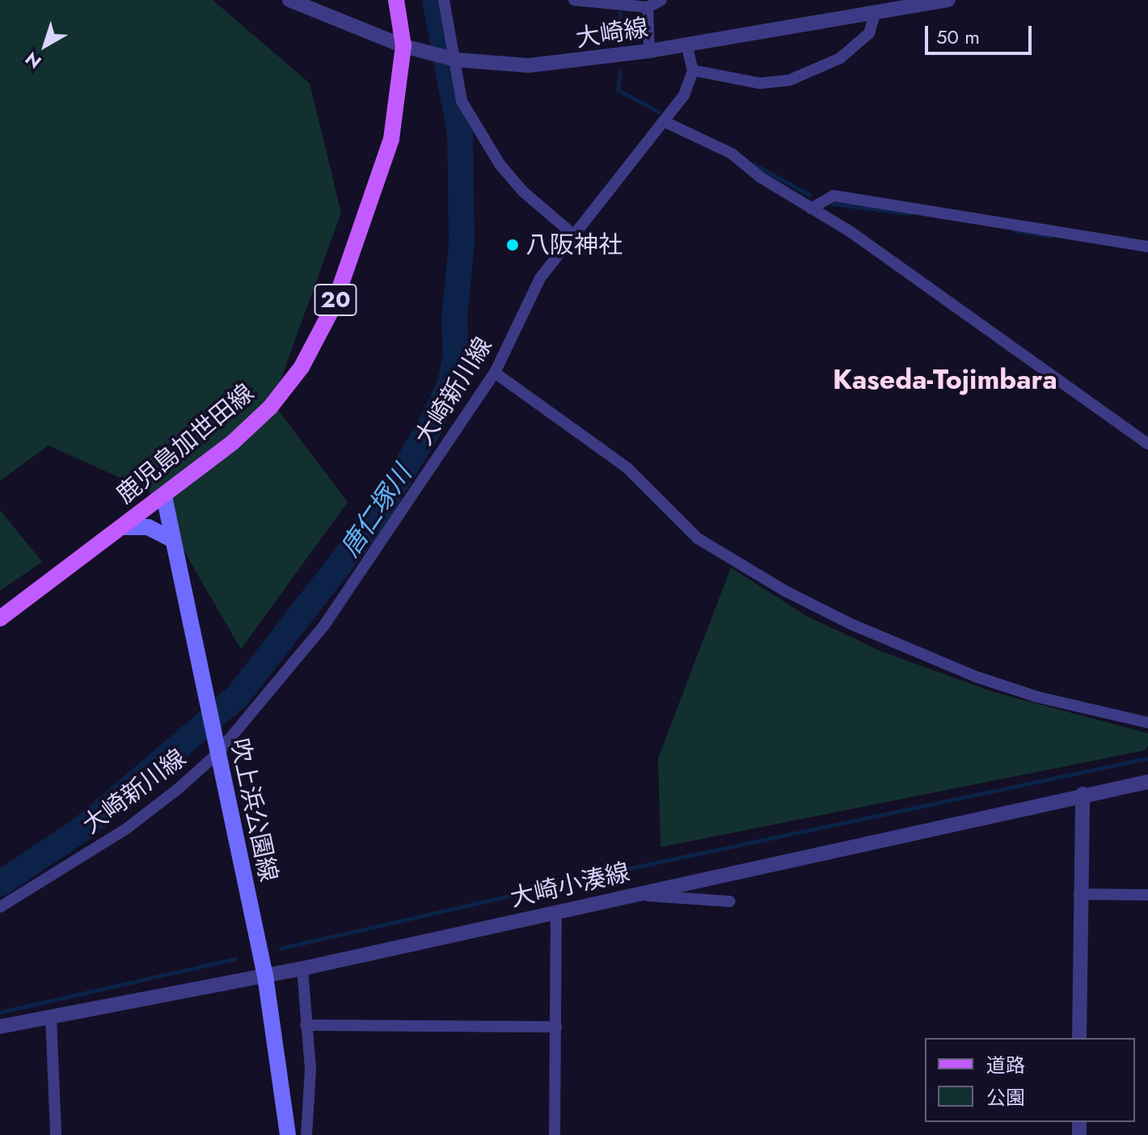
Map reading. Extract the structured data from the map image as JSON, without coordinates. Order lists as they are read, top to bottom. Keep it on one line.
{"streets":{"main road":["20","鹿児島加世田線","吹上浜公園線"],"street":["大崎線","大崎新川線","大崎小湊線"]},"crossings":[["大崎線","鹿児島加世田線"],["大崎新川線","吹上浜公園線"],["鹿児島加世田線","吹上浜公園線"],["吹上浜公園線","大崎小湊線"]],"districts":["Kaseda-Tojimbara"],"water":["唐仁塚川"],"places":["八阪神社"],"legend":["道路","公園"],"scale_bar":"50 m","north":"bottom left"}
